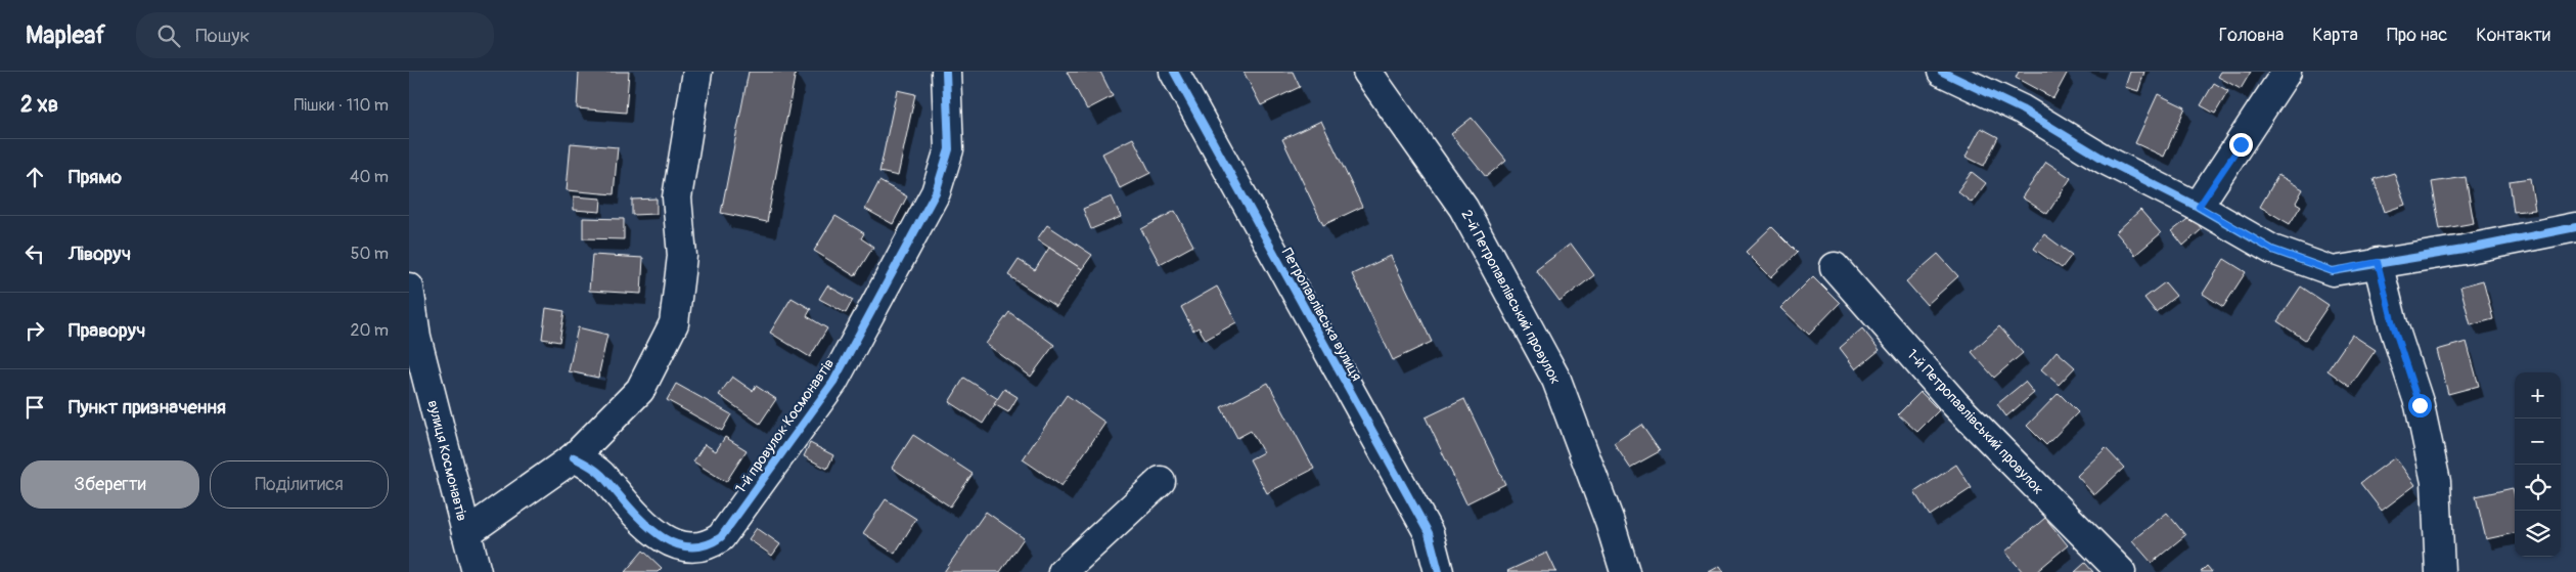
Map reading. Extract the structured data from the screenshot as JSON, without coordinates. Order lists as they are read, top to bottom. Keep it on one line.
{"streets":{"street":["2-й Петропавлівський провулок","Петропавлівська вулиця","1-й Петропавлівський провулок","1-й провулок Космонавтів","вулиця Космонавтів"]},"page":{"header":"Mapleaf","search":"Пошук","nav":["Головна","Карта","Про нас","Контакти"],"heading":["2 хв","Пішки · 110 m"],"list":[["Прямо","40 m"],["Ліворуч","50 m"],["Праворуч","20 m"],"Пункт призначення"],"map_buttons":["+","−"],"buttons":["Зберегти","Поділитися"]}}
